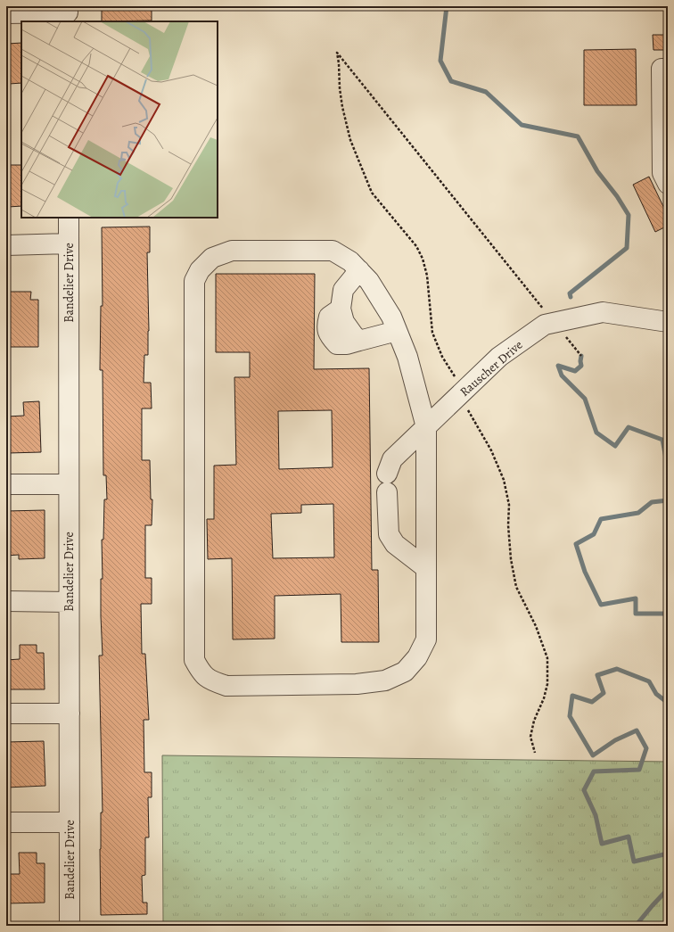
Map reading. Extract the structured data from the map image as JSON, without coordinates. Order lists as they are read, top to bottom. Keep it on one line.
{"streets":{"street":["Bandelier Drive","Rauscher Drive"]}}
